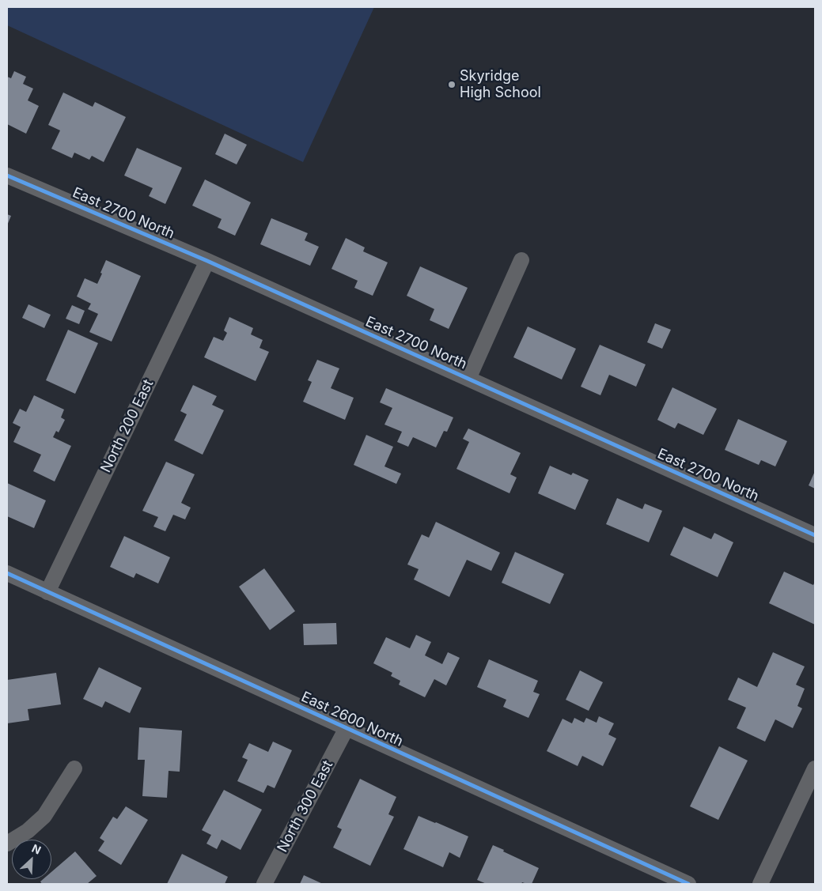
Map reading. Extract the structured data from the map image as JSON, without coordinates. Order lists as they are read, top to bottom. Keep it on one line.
{"streets":{"street":["East 2700 North","North 200 East","East 2600 North","North 300 East"]},"crossings":[["East 2700 North","North 200 East"],["North 200 East","East 2600 North"],["East 2600 North","North 300 East"]],"places":["Skyridge High School"],"north":"top right"}
